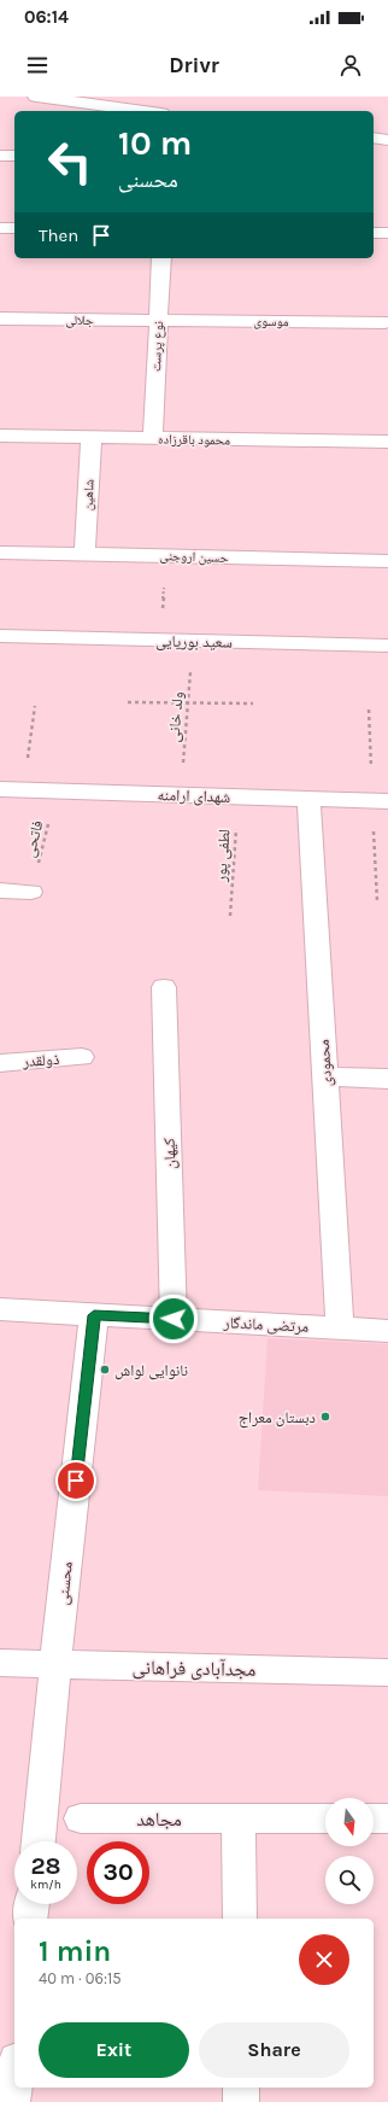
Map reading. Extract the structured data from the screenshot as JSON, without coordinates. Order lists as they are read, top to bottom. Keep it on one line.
{"streets":{"street":["جلالی","موسوی","نوع پرست","محمود باقرزاده","شاهین","حسین اروجنی","سعید بوریایی","شهدای ارامنه","محمودی","مرتضی ماندگار","محسنی","مجدآبادی فراهانی","مجاهد"],"lane":["ذولقدر","کیهان"],"path":["ولد خانی","فاتحی","لطفی پور"]},"crossings":[["جلالی","موسوی"],["جلالی","نوع پرست"],["موسوی","نوع پرست"],["نوع پرست","محمود باقرزاده"],["محمود باقرزاده","شاهین"],["شاهین","حسین اروجنی"],["سعید بوریایی","ولد خانی"],["ولد خانی","شهدای ارامنه"],["شهدای ارامنه","فاتحی"],["شهدای ارامنه","لطفی پور"],["شهدای ارامنه","محمودی"],["محمودی","مرتضی ماندگار"],["کیهان","مرتضی ماندگار"],["مرتضی ماندگار","محسنی"],["محسنی","مجدآبادی فراهانی"]],"places":["نانوایی لواش","دبستان معراج"],"north":"bottom","page":{"status":"06:14","header":"Drivr","turn":["10 m","محسنی"],"then":"Then","speed":"28 km/h","limit":"30","heading":["1 min","40 m · 06:15"],"buttons":["Exit","Share"]}}
